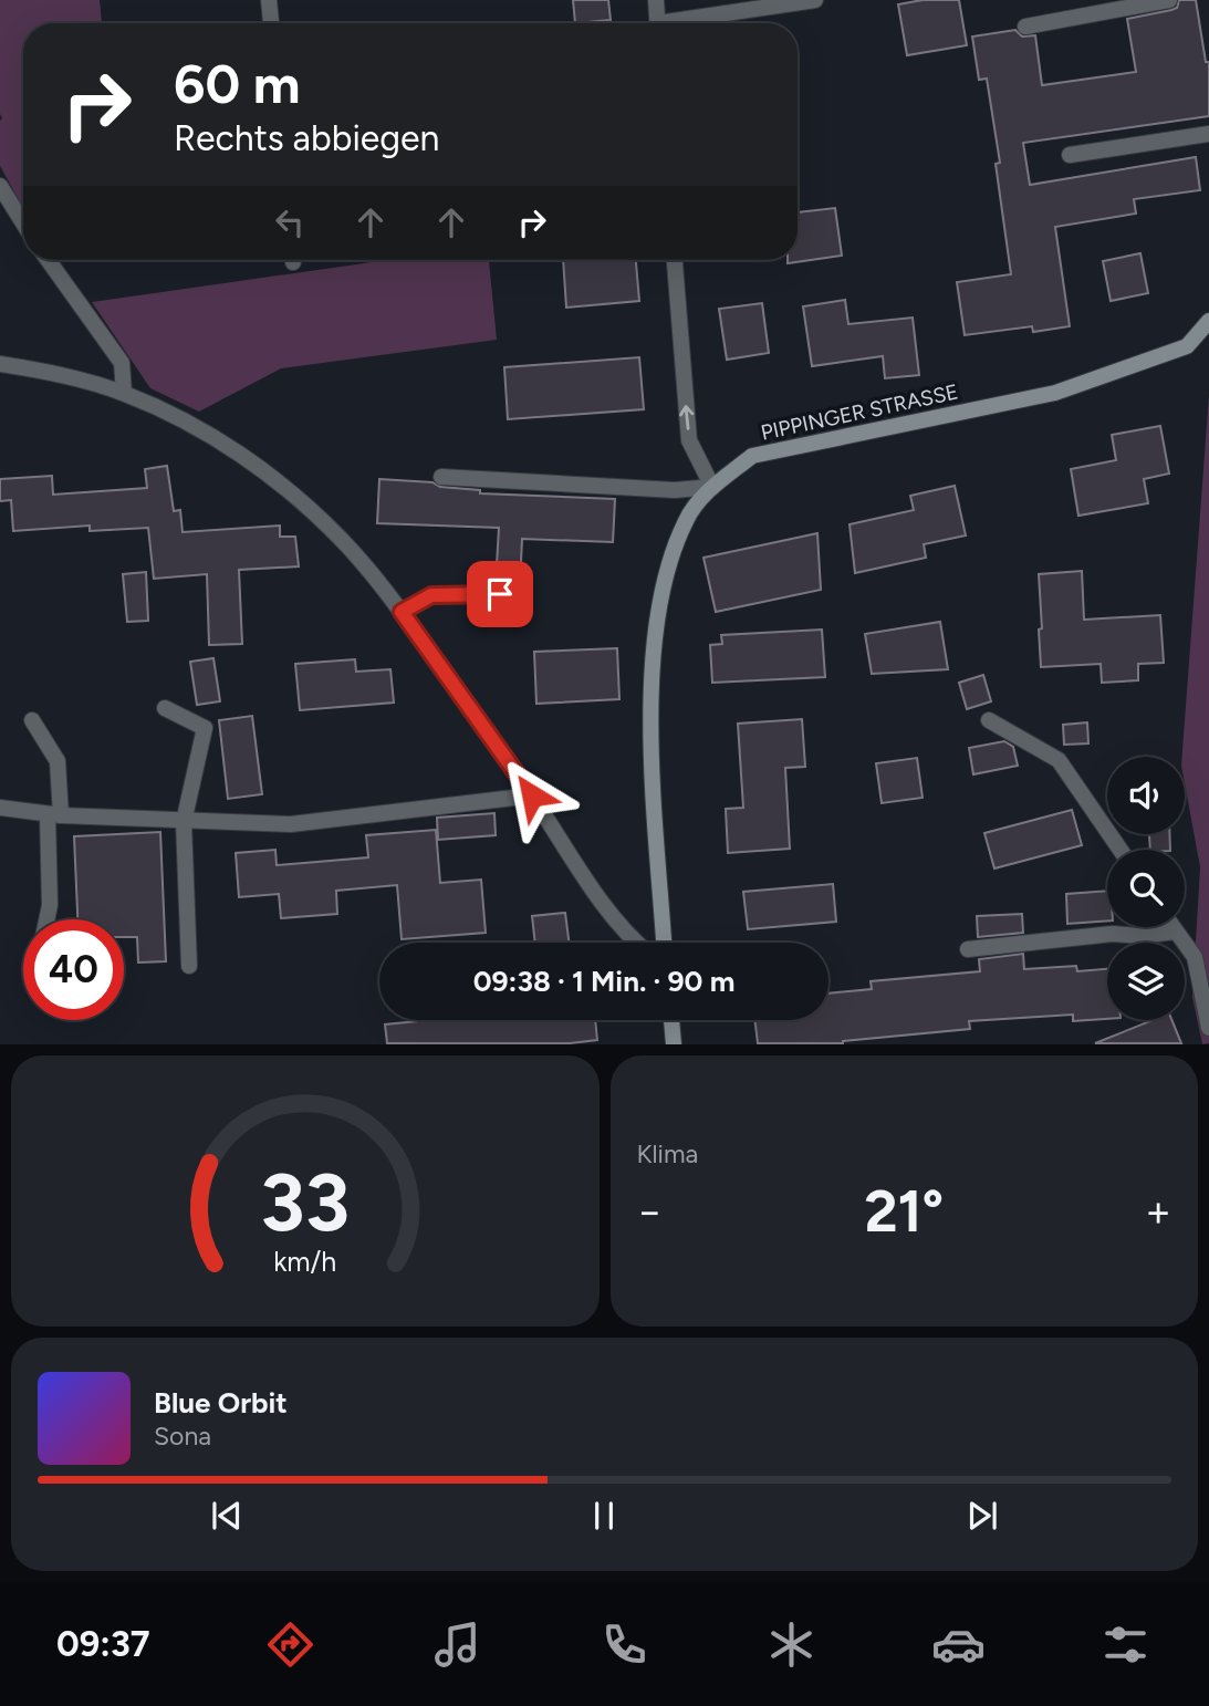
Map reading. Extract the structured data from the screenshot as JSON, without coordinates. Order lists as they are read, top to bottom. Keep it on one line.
{"streets":{"main road":["PIPPINGER STRASSE"]},"page":{"turn":["60 m","Rechts abbiegen"],"limit":"40","trip":"09:38 · 1 Min. · 90 m","tile":"Klima","heat":["−","21°","+"],"song":["Blue Orbit","Sona"],"tabs":"09:37","gauge":["33","km/h"]}}
